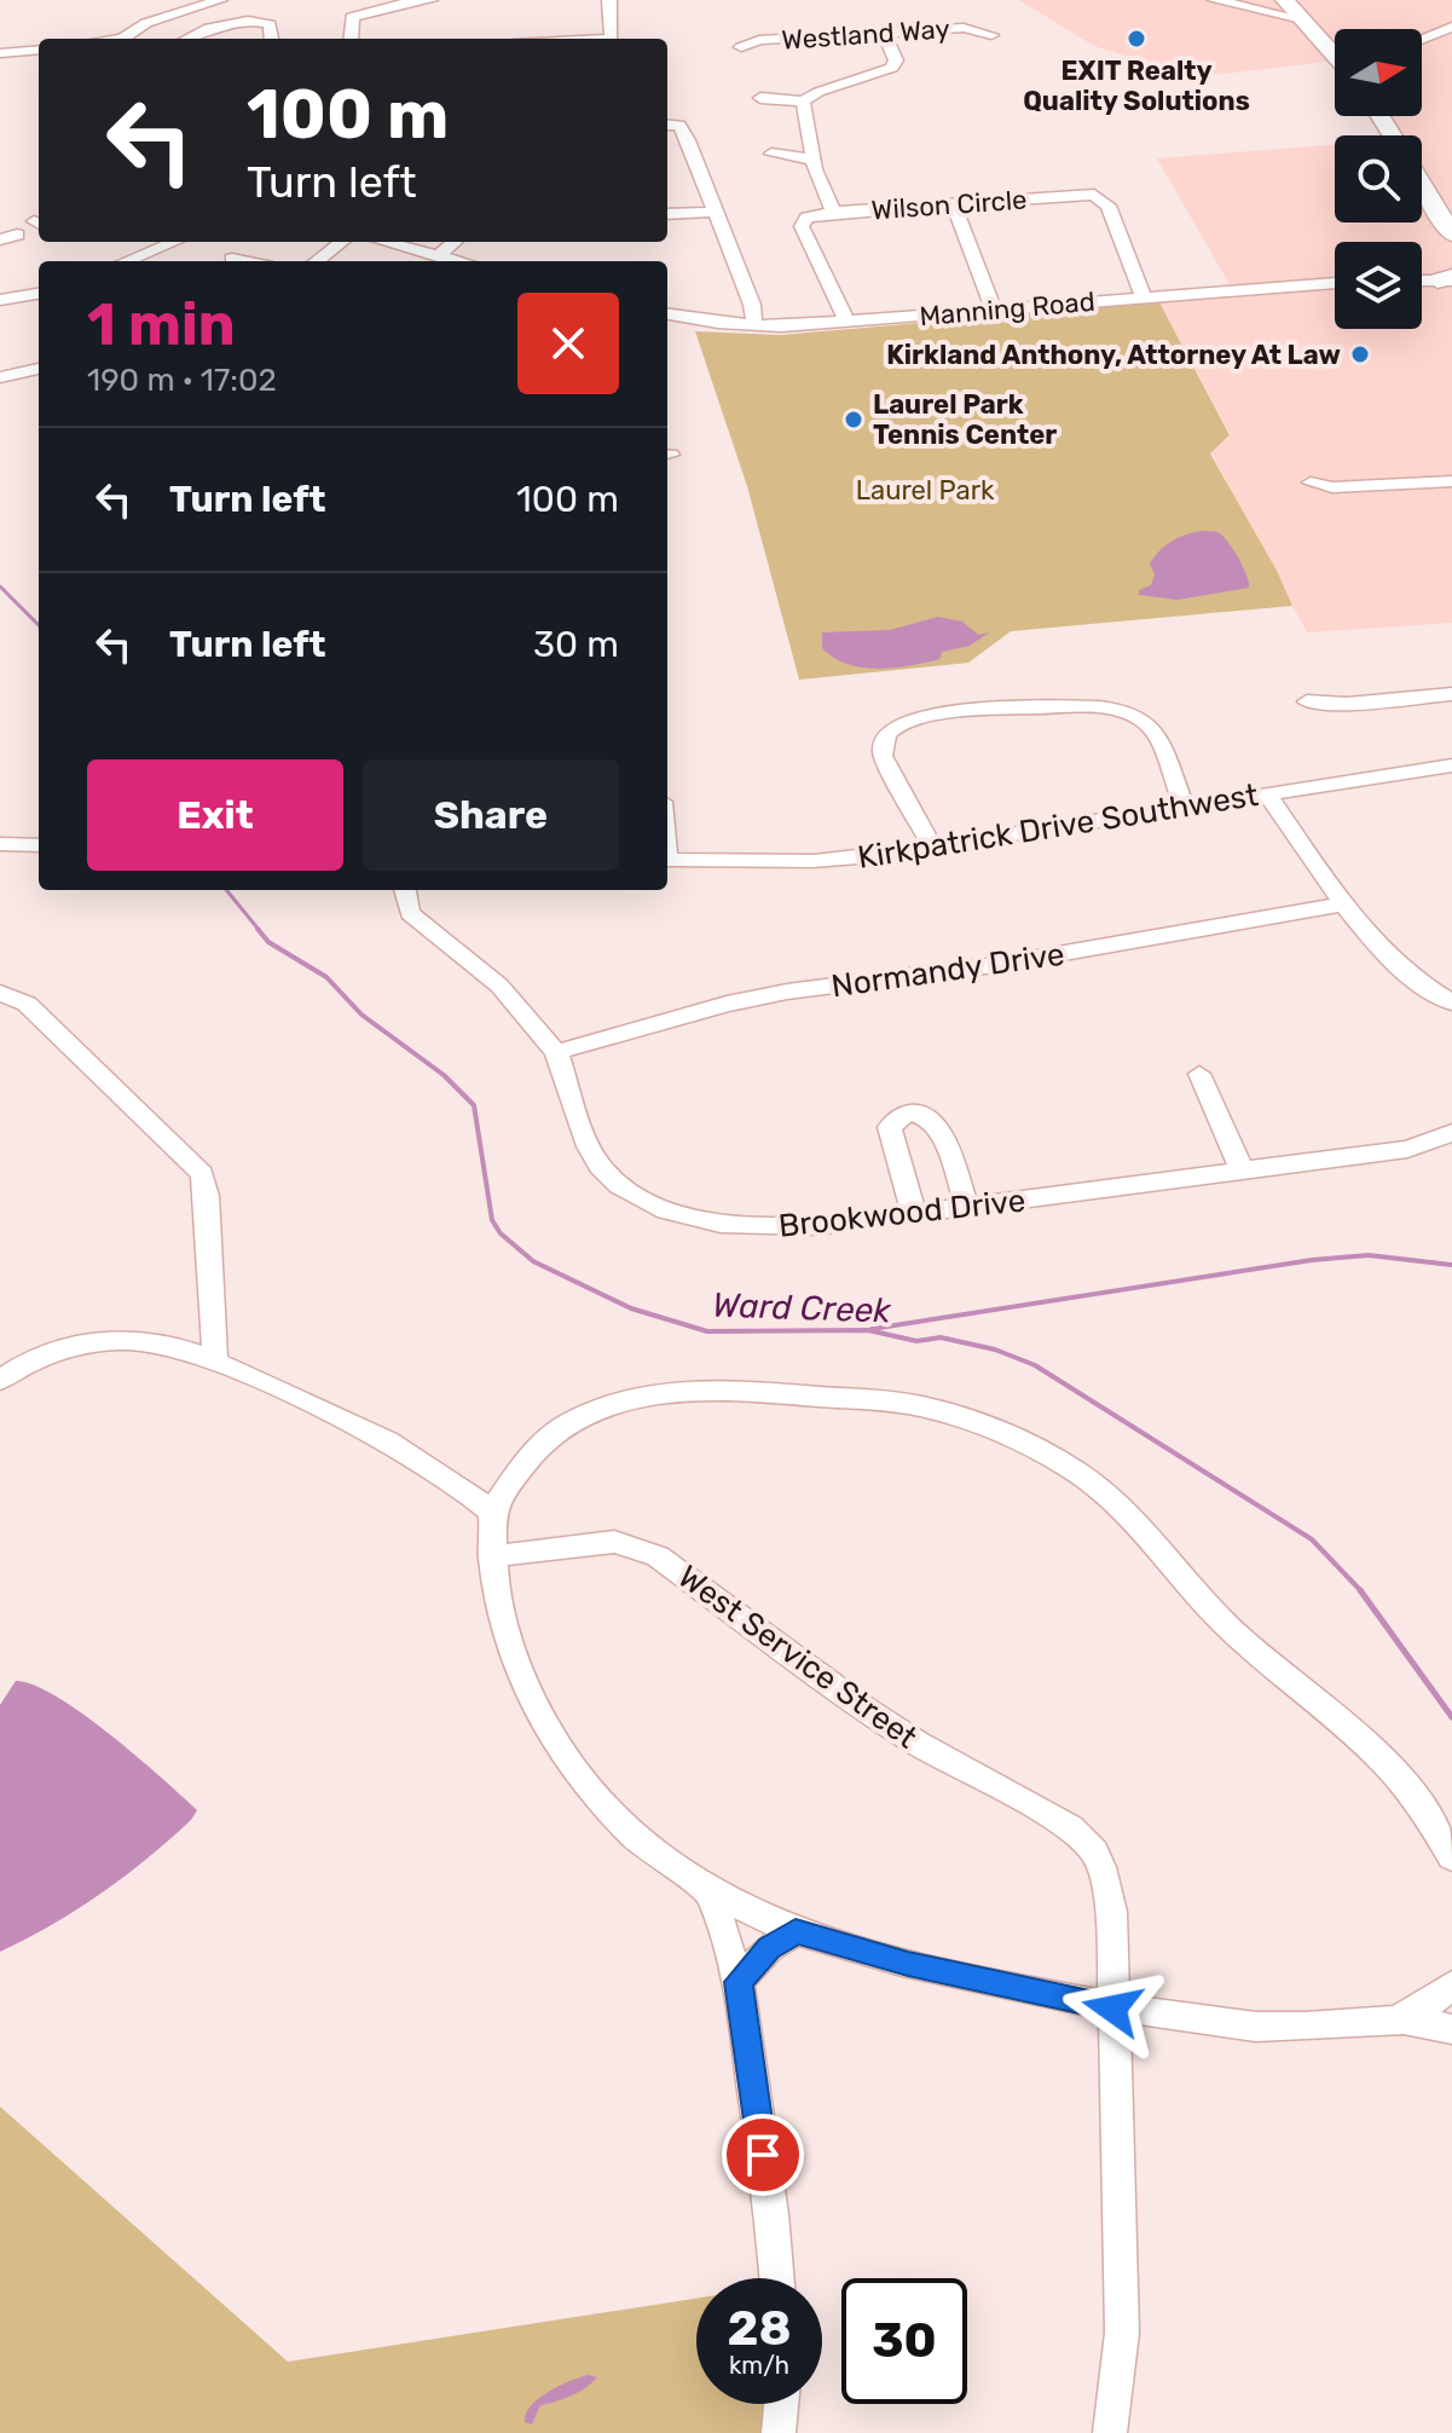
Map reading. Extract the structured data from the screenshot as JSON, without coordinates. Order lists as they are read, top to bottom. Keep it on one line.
{"streets":{"street":["Westland Way","Wilson Circle","Manning Road","Kirkpatrick Drive Southwest","Normandy Drive","Brookwood Drive","West Service Street"]},"crossings":[["Wilson Circle","Manning Road"],["Normandy Drive","Brookwood Drive"]],"water":["Ward Creek"],"parks":["Laurel Park"],"places":["EXIT Realty Quality Solutions","Kirkland Anthony, Attorney At Law","Laurel Park Tennis Center"],"north":"right","page":{"turn":["100 m","Turn left"],"heading":["1 min","190 m · 17:02"],"list":[{"name":"Turn left","value":"100 m"},{"name":"Turn left","value":"30 m"}],"buttons":["Exit","Share"],"speed":"28 km/h","limit":"30"}}
